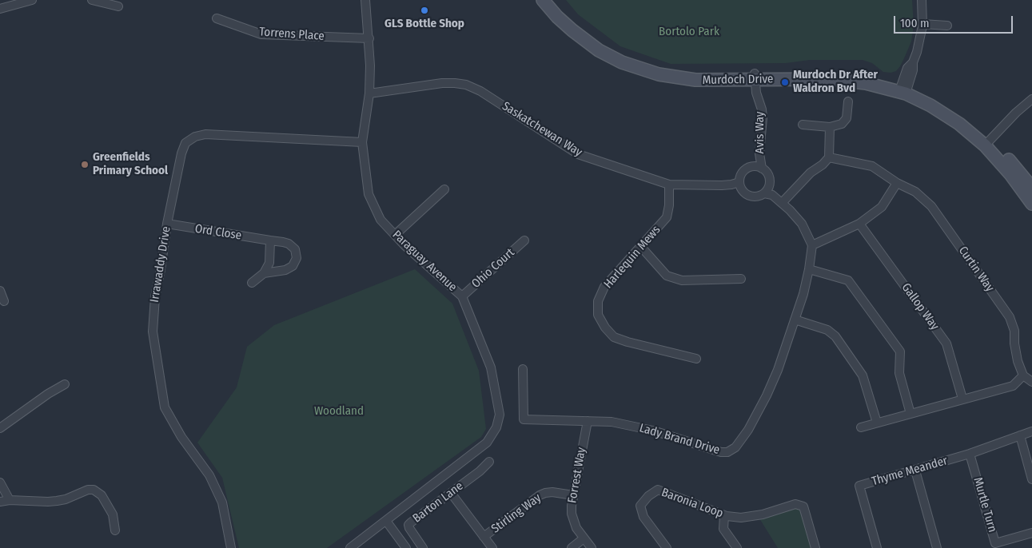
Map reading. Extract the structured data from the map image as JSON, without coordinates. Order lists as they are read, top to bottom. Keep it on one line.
{"streets":{"main road":["Murdoch Drive"],"street":["Torrens Place","Saskatchewan Way","Avis Way","Ord Close","Harlequin Mews","Paraguay Avenue","Irrawaddy Drive","Ohio Court","Curtin Way","Gallop Way","Lady Brand Drive","Thyme Meander","Forrest Way","Barton Lane","Baronia Loop","Murtle Turn","Stirling Way"]},"crossings":[["Torrens Place","Paraguay Avenue"],["Murdoch Drive","Avis Way"],["Saskatchewan Way","Avis Way"],["Saskatchewan Way","Harlequin Mews"],["Saskatchewan Way","Paraguay Avenue"],["Ord Close","Irrawaddy Drive"],["Paraguay Avenue","Irrawaddy Drive"],["Paraguay Avenue","Ohio Court"],["Lady Brand Drive","Forrest Way"],["Thyme Meander","Murtle Turn"],["Forrest Way","Stirling Way"]],"parks":["Bortolo Park","Woodland"],"places":["GLS Bottle Shop","Murdoch Dr After Waldron Bvd","Greenfields Primary School"],"scale_bar":"100 m"}
